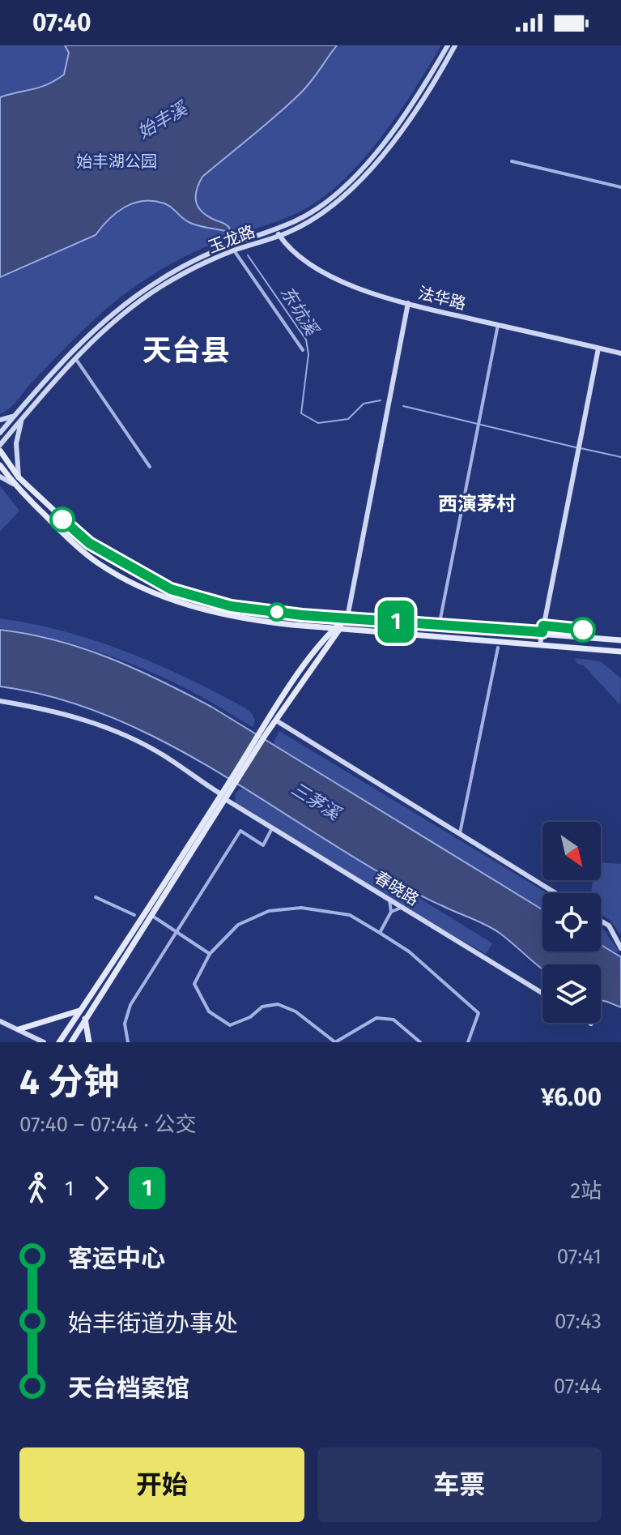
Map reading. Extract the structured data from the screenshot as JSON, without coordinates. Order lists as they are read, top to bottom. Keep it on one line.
{"streets":{"main road":["玉龙路","法华路","春晓路"]},"crossings":[["玉龙路","法华路"]],"districts":["天台县","西演茅村"],"water":["始丰溪","东坑溪","三茅溪"],"parks":["始丰湖公园"],"lines":["bus line 1"],"north":"bottom right","page":{"status":"07:40","on_map":"1","heading":["4 分钟","07:40 – 07:44 · 公交","¥6.00"],"legs":["1","1","2站"],"list":[{"name":"客运中心","value":"07:41"},{"name":"始丰街道办事处","value":"07:43"},{"name":"天台档案馆","value":"07:44"}],"buttons":["开始","车票"]}}
